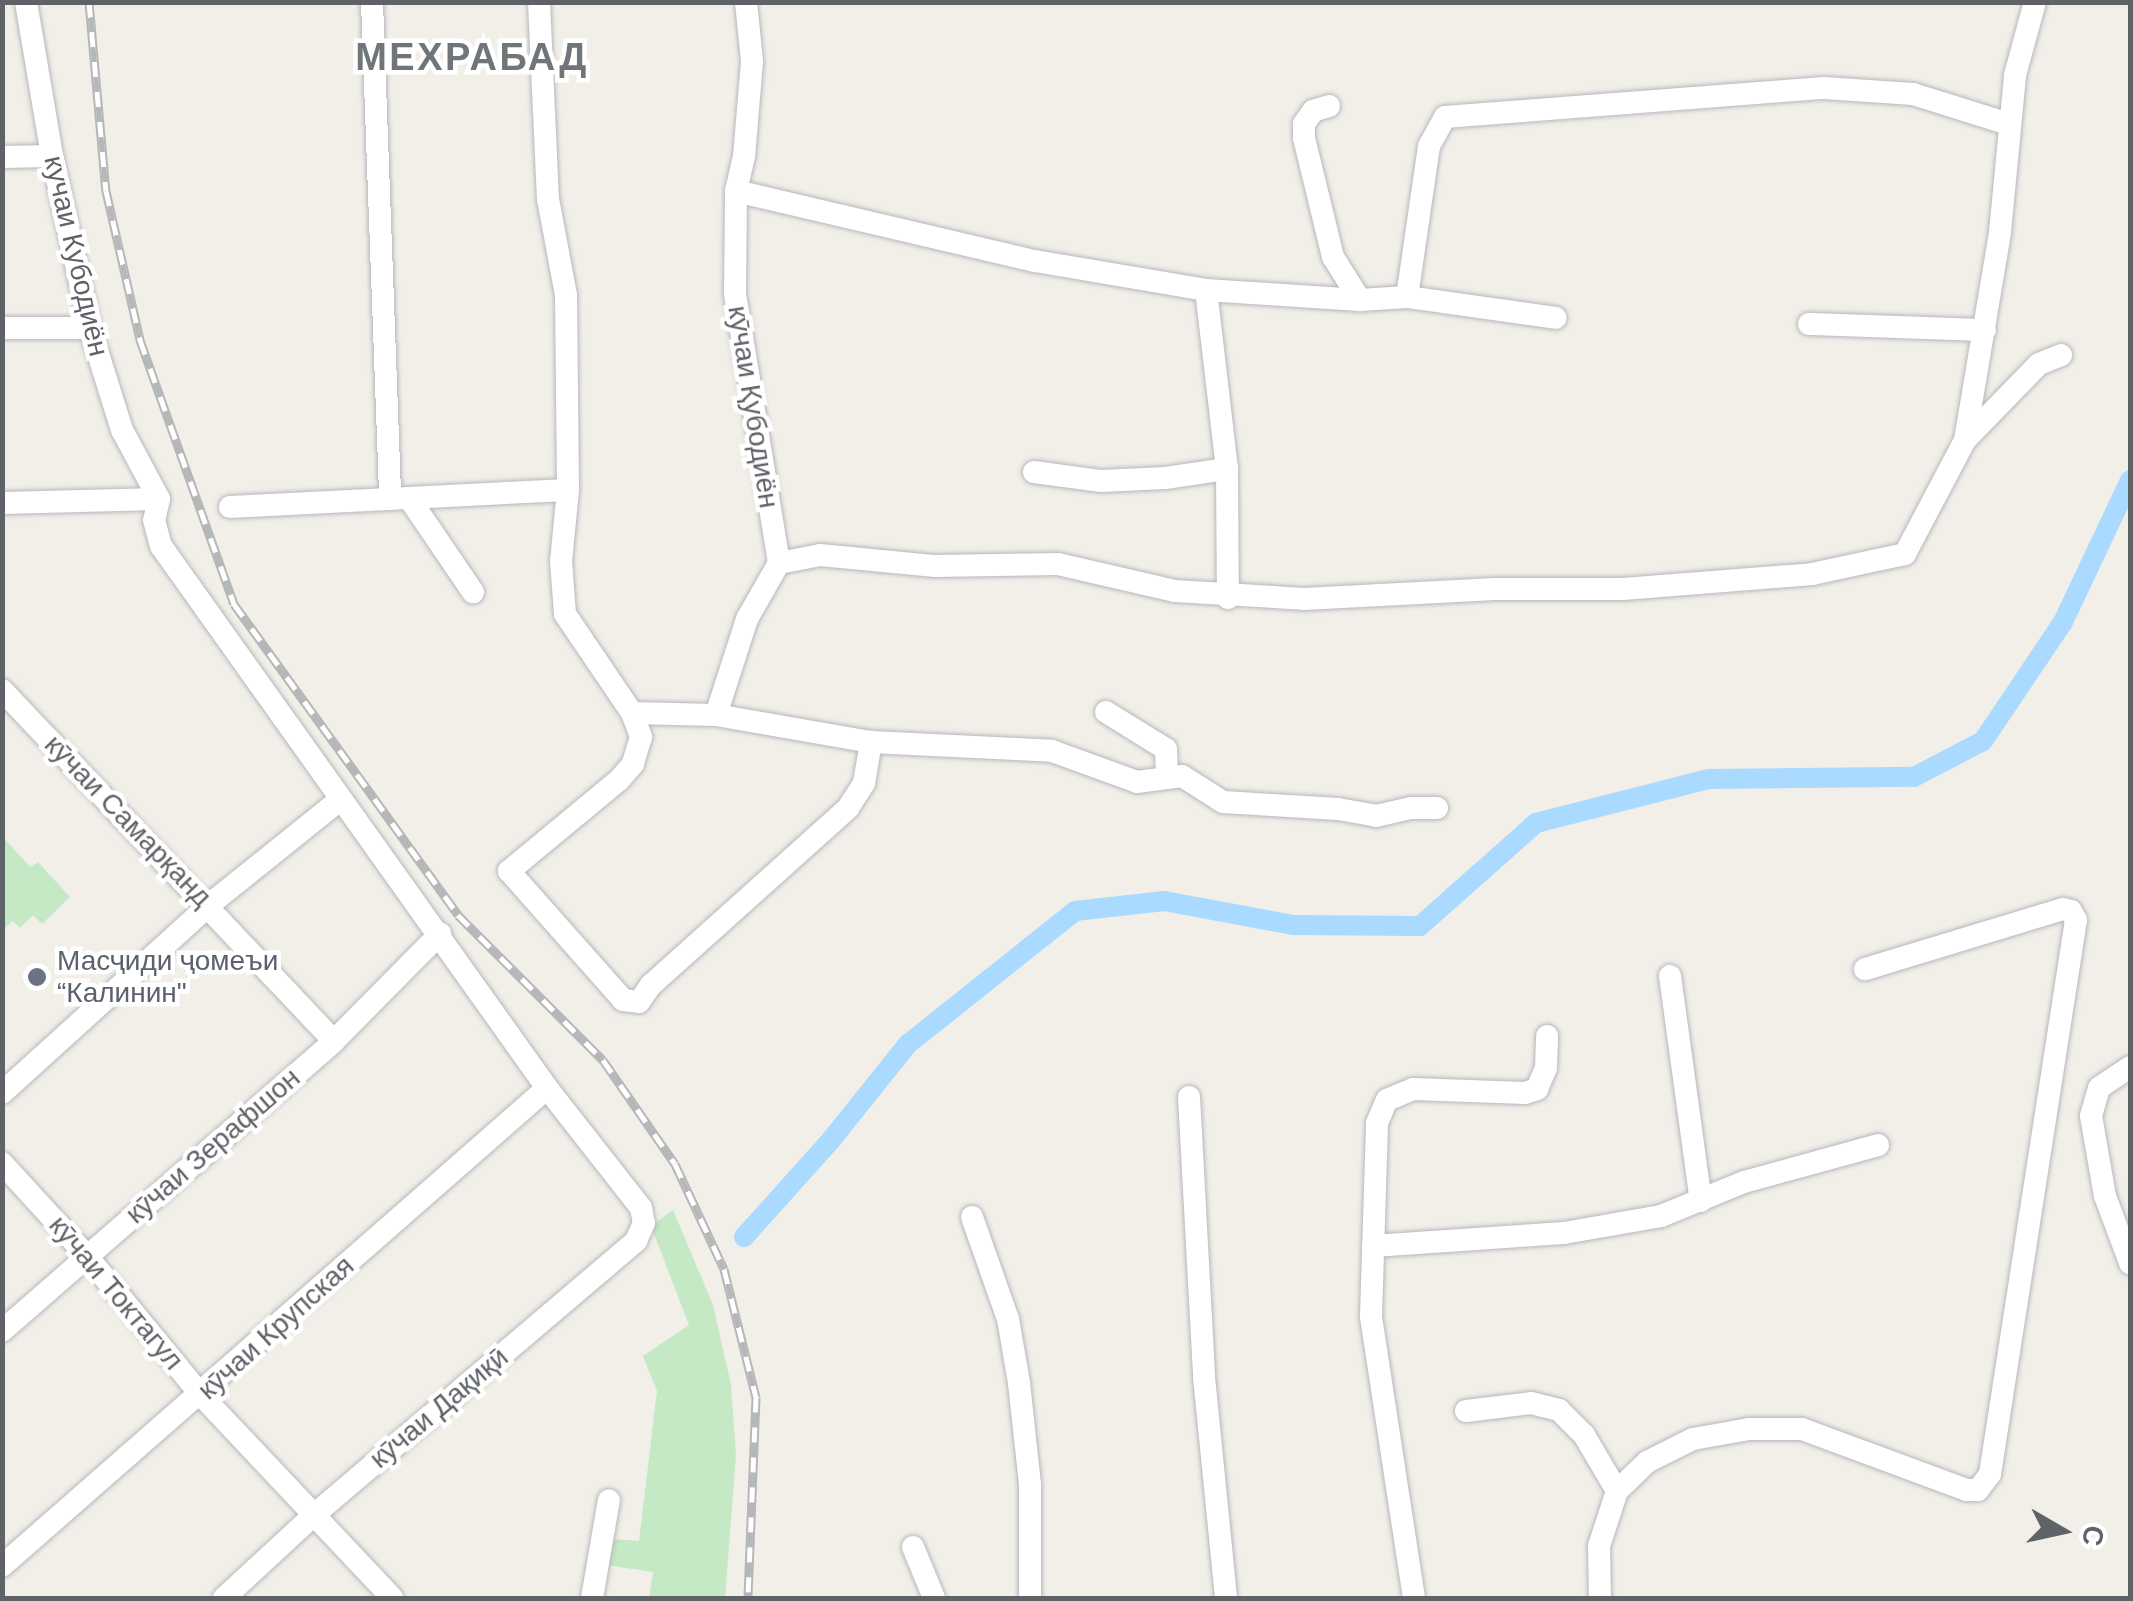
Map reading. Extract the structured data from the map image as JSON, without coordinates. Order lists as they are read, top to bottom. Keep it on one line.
{"streets":{"street":["кучаи Кубодиён","кӯчаи Қубодиён","кӯчаи Самарқанд","кӯчаи Зерафшон","кӯчаи Токтагул","кӯчаи Крупская","кӯчаи Дақиқӣ"]},"crossings":[["кӯчаи Самарқанд","кӯчаи Зерафшон"],["кӯчаи Зерафшон","кӯчаи Токтагул"],["кӯчаи Токтагул","кӯчаи Крупская"],["кӯчаи Токтагул","кӯчаи Дақиқӣ"],["кӯчаи Крупская","кӯчаи Дақиқӣ"]],"districts":["МЕХРАБАД"],"places":["Масҷиди ҷомеъи “Калинин\""],"north":"right"}
